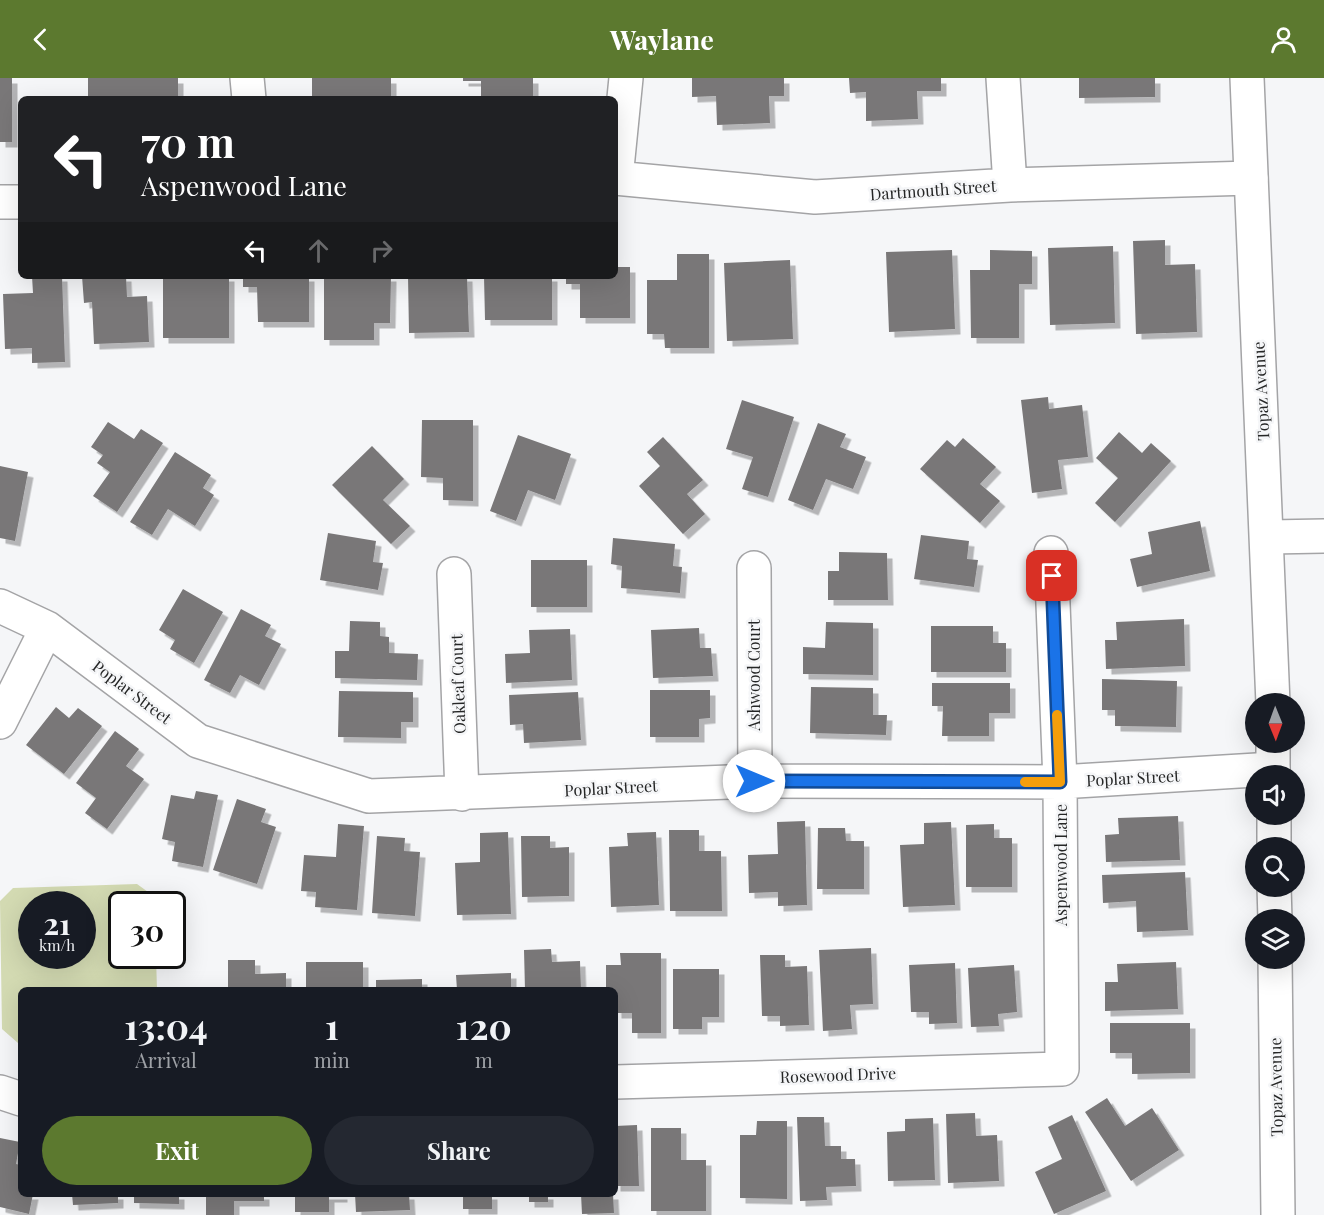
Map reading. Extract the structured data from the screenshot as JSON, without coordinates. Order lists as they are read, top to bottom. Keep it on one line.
{"streets":{"street":["Dartmouth Street","Topaz Avenue","Ashwood Court","Oakleaf Court","Poplar Street","Aspenwood Lane","Rosewood Drive"]},"crossings":[["Dartmouth Street","Topaz Avenue"],["Ashwood Court","Poplar Street"],["Oakleaf Court","Poplar Street"],["Poplar Street","Aspenwood Lane"],["Aspenwood Lane","Rosewood Drive"]],"north":"bottom","page":{"header":"Waylane","turn":["70 m","Aspenwood Lane"],"speed":"21 km/h","limit":"30","eta":["13:04","Arrival","1","min","120","m"],"buttons":["Exit","Share"]}}
